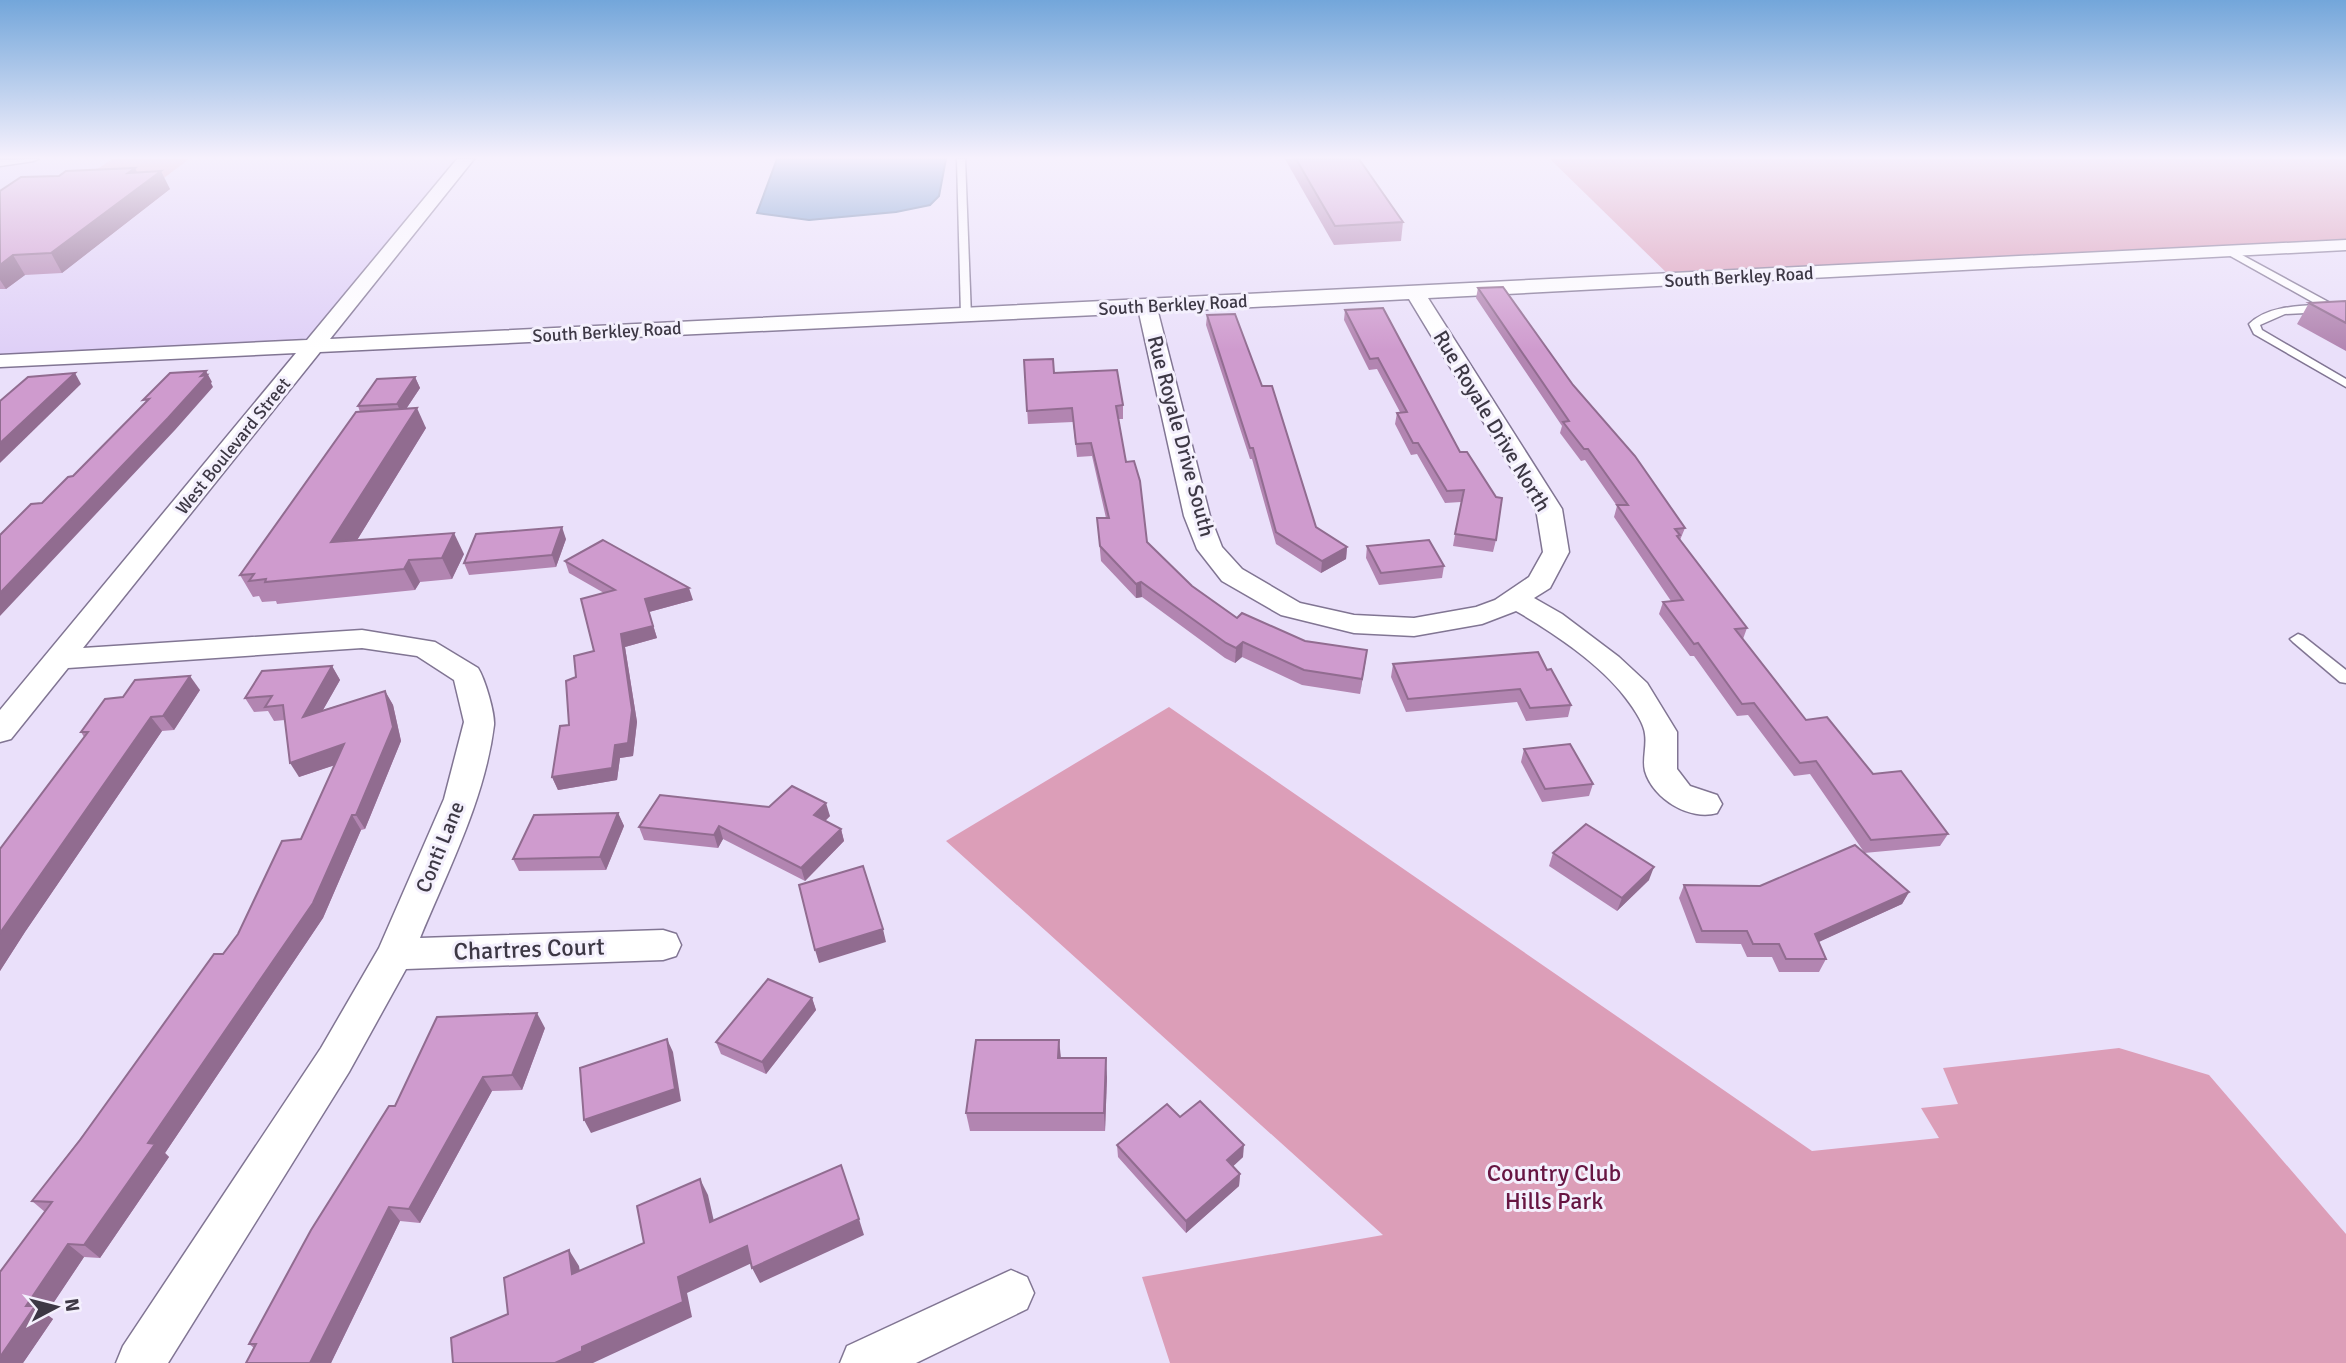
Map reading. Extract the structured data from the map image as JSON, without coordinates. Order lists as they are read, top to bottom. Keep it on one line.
{"streets":{"street":["South Berkley Road","Rue Royale Drive North","Rue Royale Drive South","West Boulevard Street","Conti Lane","Chartres Court"]},"crossings":[["South Berkley Road","Rue Royale Drive North"],["South Berkley Road","Rue Royale Drive South"],["South Berkley Road","West Boulevard Street"],["Rue Royale Drive North","Rue Royale Drive South"],["West Boulevard Street","Conti Lane"],["Conti Lane","Chartres Court"]],"parks":["Country Club Hills Park"],"north":"right"}
